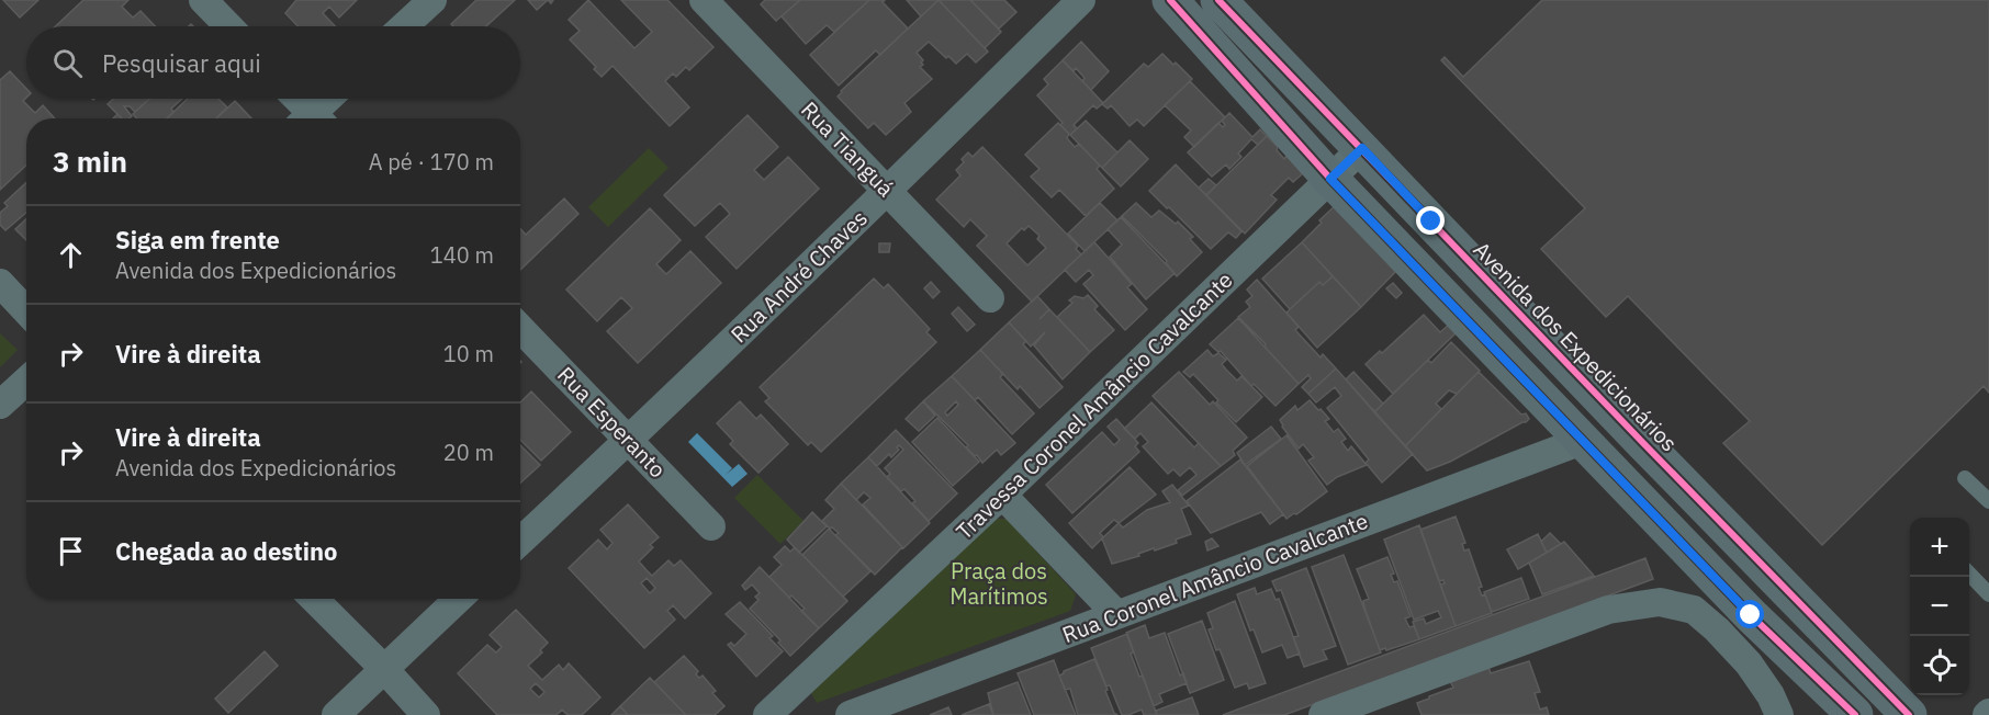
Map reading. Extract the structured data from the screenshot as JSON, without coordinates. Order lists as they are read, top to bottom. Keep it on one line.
{"streets":{"main road":["Avenida dos Expedicionários"],"street":["Rua Tianguá","Rua André Chaves","Travessa Coronel Amâncio Cavalcante","Rua Esperanto","Rua Coronel Amâncio Cavalcante"]},"crossings":[["Rua Tianguá","Rua André Chaves"],["Rua André Chaves","Rua Esperanto"],["Avenida dos Expedicionários","Travessa Coronel Amâncio Cavalcante"]],"parks":["Praça dos Marítimos"],"page":{"search":"Pesquisar aqui","heading":["3 min","A pé · 170 m"],"list":[["Siga em frente","Avenida dos Expedicionários","140 m"],["Vire à direita","10 m"],["Vire à direita","Avenida dos Expedicionários","20 m"],"Chegada ao destino"],"map_buttons":["+","−"]}}
